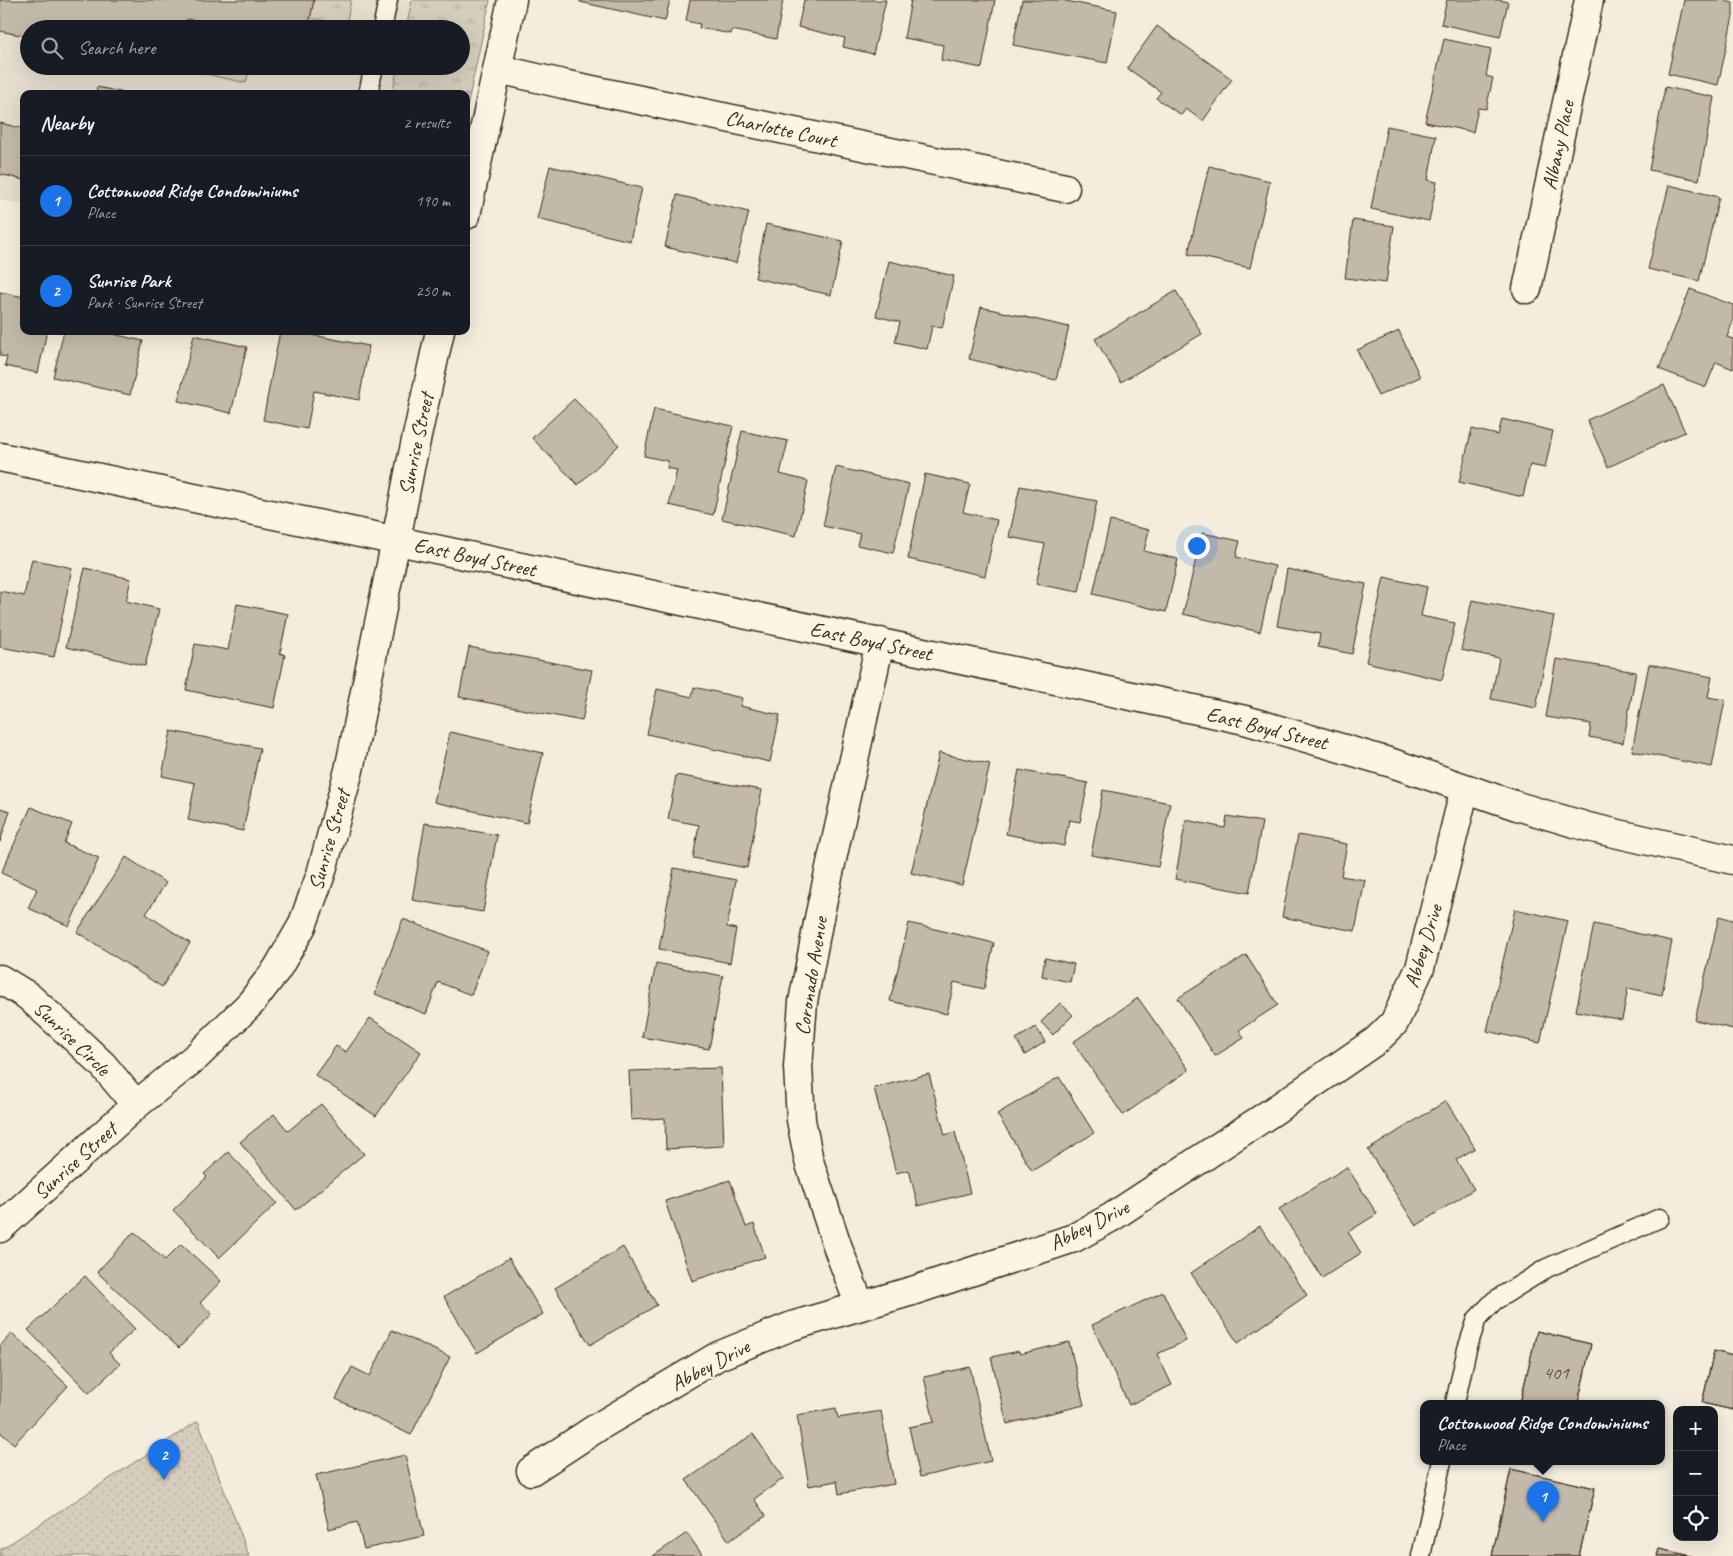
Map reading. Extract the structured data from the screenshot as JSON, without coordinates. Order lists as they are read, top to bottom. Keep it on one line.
{"streets":{"street":["Charlotte Court","Albany Place","Sunrise Street","East Boyd Street","Abbey Drive","Coronado Avenue","Sunrise Circle"]},"crossings":[["Sunrise Street","East Boyd Street"],["Sunrise Street","Sunrise Circle"],["East Boyd Street","Abbey Drive"],["East Boyd Street","Coronado Avenue"],["Abbey Drive","Coronado Avenue"]],"house_numbers":["401"],"page":{"search":"Search here","heading":["Nearby","2 results"],"list":[{"mark":"1","name":"Cottonwood Ridge Condominiums","note":"Place","value":"190 m"},{"mark":"2","name":"Sunrise Park","note":"Park · Sunrise Street","value":"250 m"}],"popup":["Cottonwood Ridge Condominiums","Place"],"map_buttons":["+","−"],"pins":["2","1"]}}
